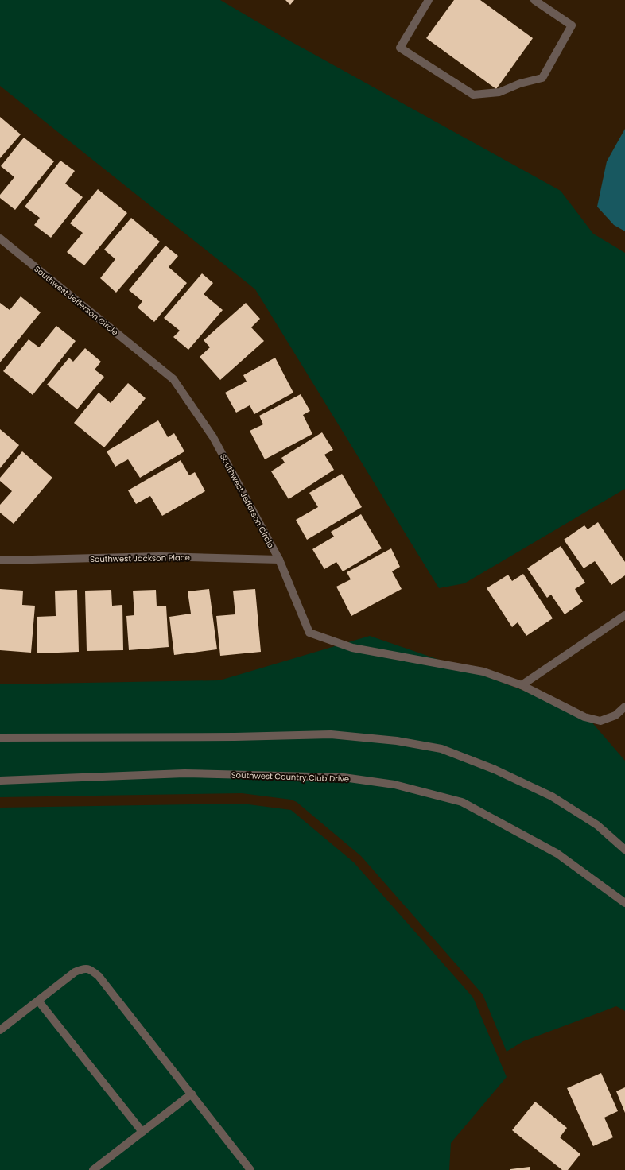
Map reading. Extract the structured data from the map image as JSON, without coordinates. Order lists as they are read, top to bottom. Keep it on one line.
{"streets":{"street":["Southwest Jefferson Circle","Southwest Jackson Place","Southwest Country Club Drive"]},"crossings":[["Southwest Jefferson Circle","Southwest Jackson Place"]]}
